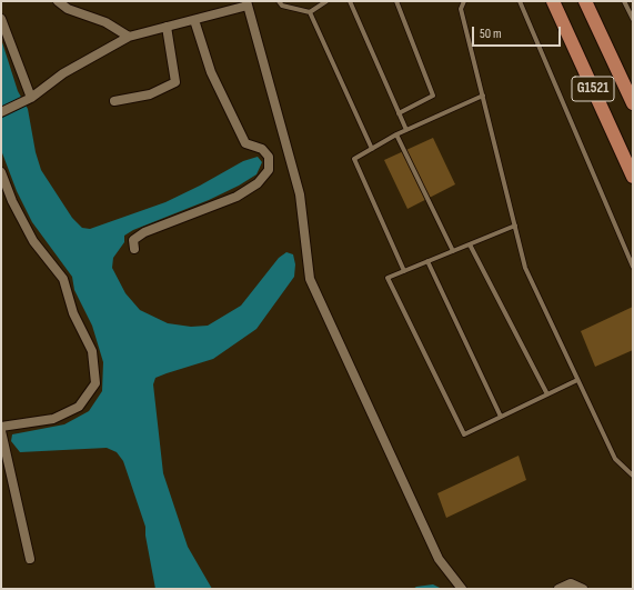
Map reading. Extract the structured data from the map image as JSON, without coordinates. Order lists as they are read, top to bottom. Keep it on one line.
{"streets":{"highway":["G1521"]},"scale_bar":"50 m"}
